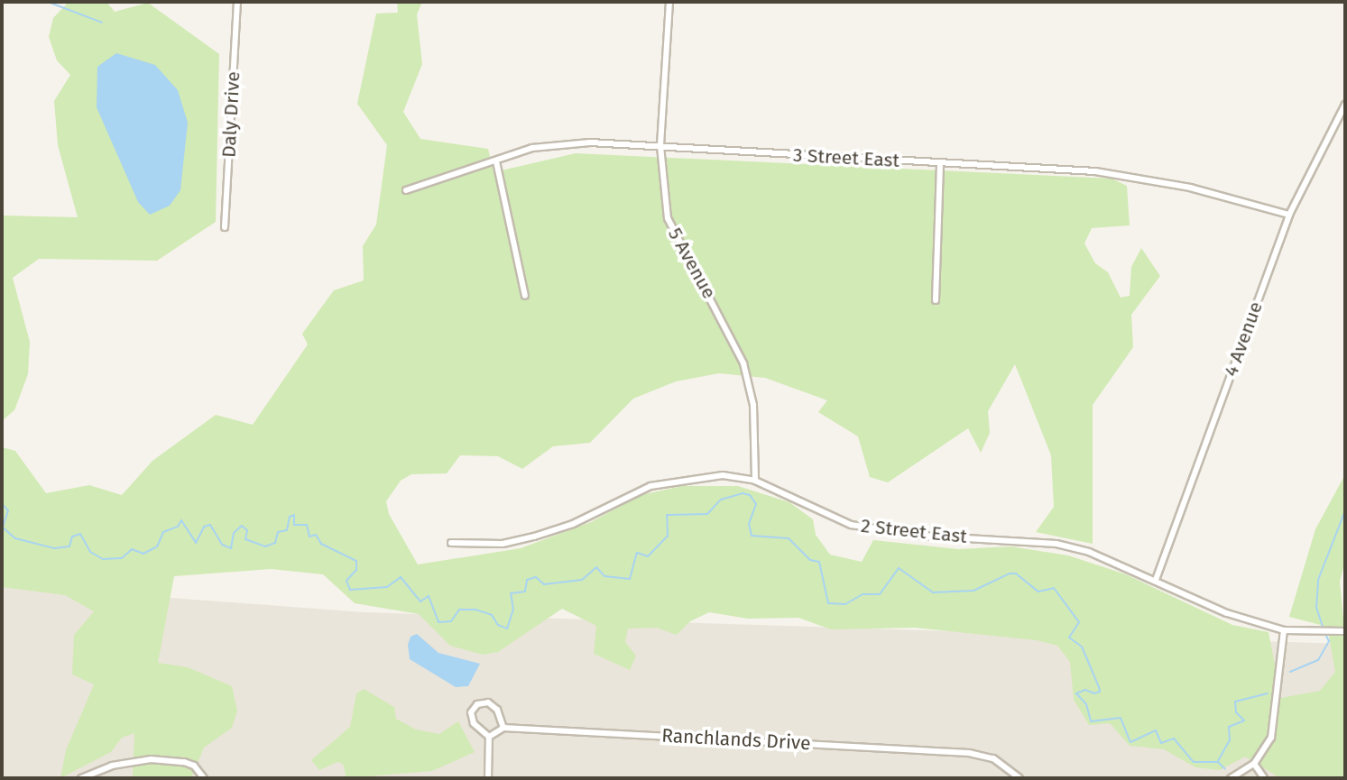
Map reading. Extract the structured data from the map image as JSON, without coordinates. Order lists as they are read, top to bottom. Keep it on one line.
{"streets":{"street":["Daly Drive","3 Street East","5 Avenue","4 Avenue","2 Street East","Ranchlands Drive"]},"crossings":[["3 Street East","5 Avenue"],["3 Street East","4 Avenue"],["5 Avenue","2 Street East"],["4 Avenue","2 Street East"]]}
